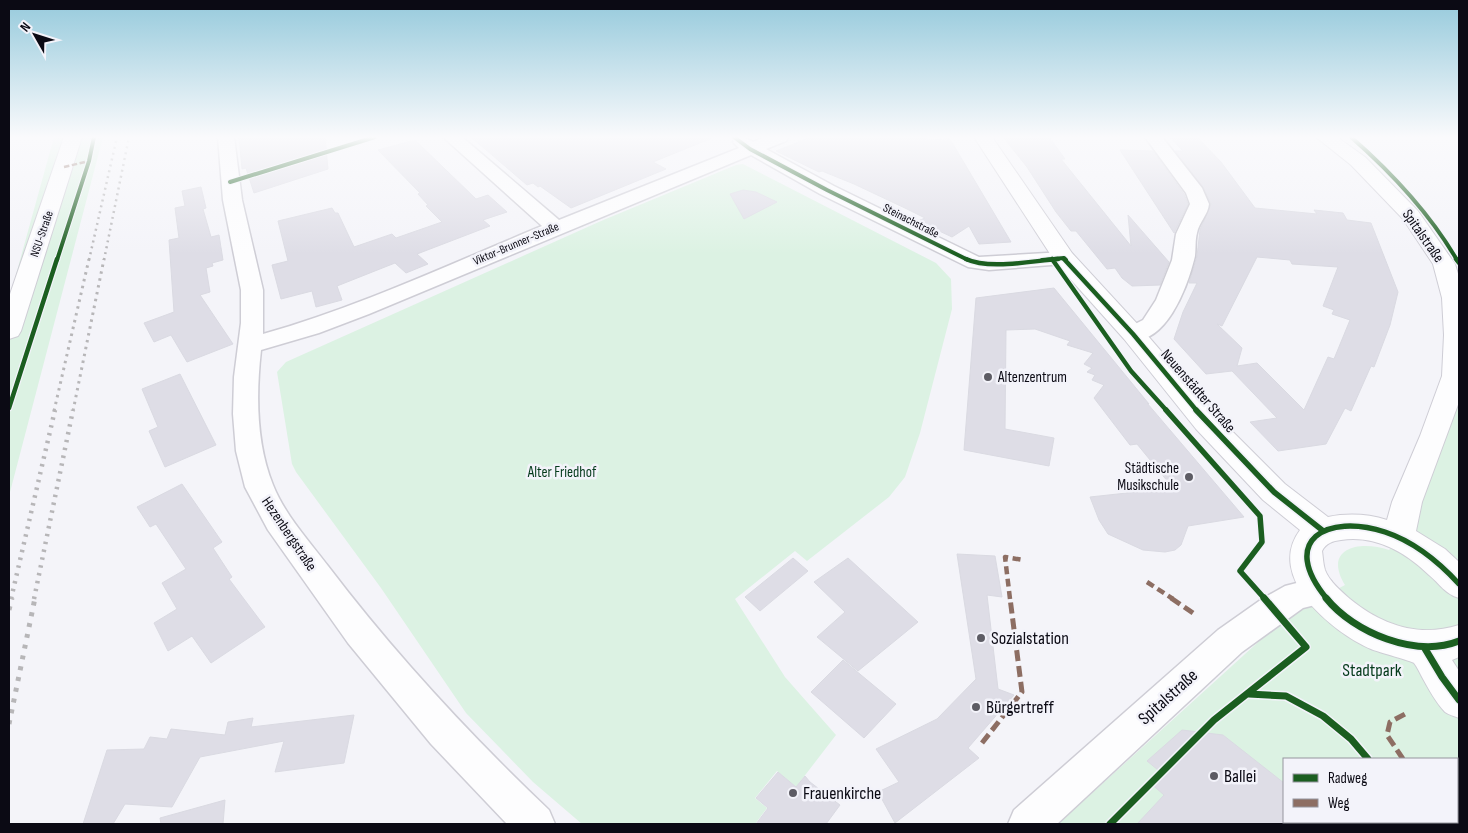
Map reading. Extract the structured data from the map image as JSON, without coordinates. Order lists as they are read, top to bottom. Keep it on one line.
{"streets":{"main road":["NSU-Straße","Spitalstraße","Neuenstädter Straße"],"street":["Steinachstraße","Viktor-Brunner-Straße","Hezenbergstraße"]},"crossings":[["Steinachstraße","Neuenstädter Straße"],["Viktor-Brunner-Straße","Hezenbergstraße"]],"parks":["Alter Friedhof","Stadtpark"],"places":["Altenzentrum","Städtische Musikschule","Sozialstation","Bürgertreff","Ballei","Frauenkirche"],"legend":["Radweg","Weg"],"north":"top left"}
